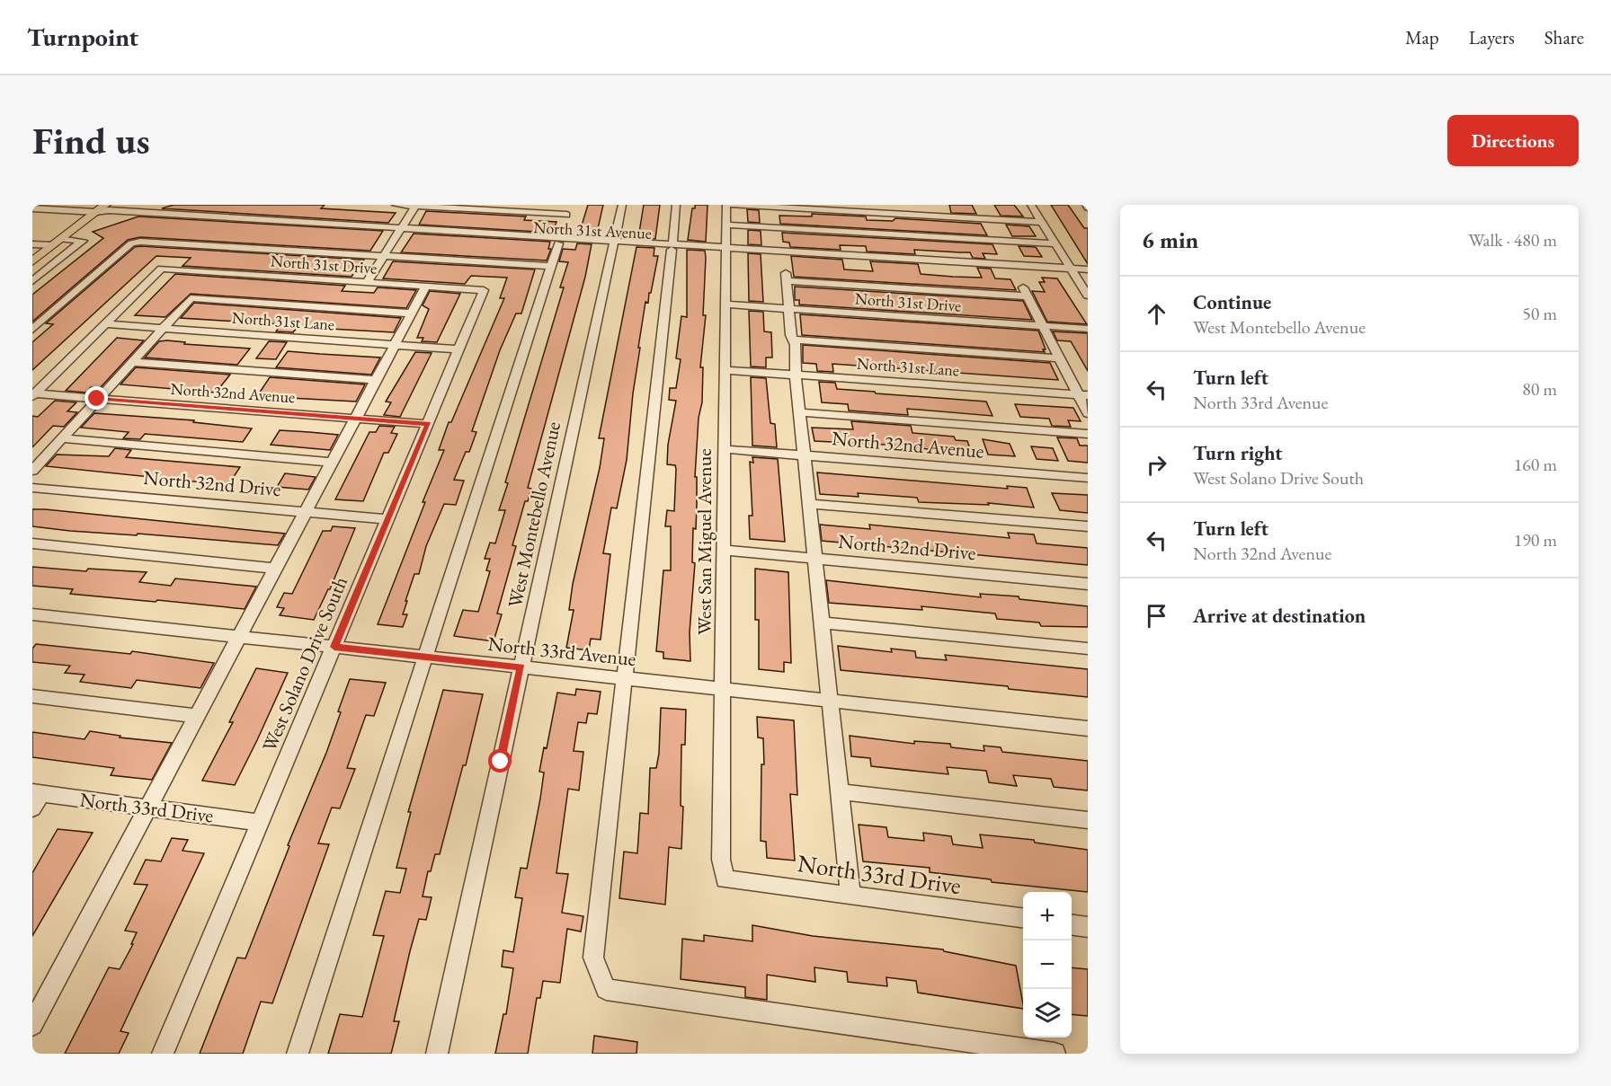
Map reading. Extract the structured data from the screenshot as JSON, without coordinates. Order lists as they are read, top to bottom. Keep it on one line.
{"streets":{"street":["North 31st Avenue","North 31st Drive","North 31st Lane","North 32nd Avenue","North 32nd Drive","West Montebello Avenue","West San Miguel Avenue","North 33rd Avenue","West Solano Drive South","North 33rd Drive"]},"crossings":[["North 31st Avenue","West Montebello Avenue"],["North 31st Avenue","West San Miguel Avenue"],["North 31st Drive","North 31st Lane"],["North 31st Drive","West San Miguel Avenue"],["North 31st Drive","West Solano Drive South"],["North 31st Lane","West San Miguel Avenue"],["North 31st Lane","West Solano Drive South"],["North 32nd Avenue","West San Miguel Avenue"],["North 32nd Avenue","West Solano Drive South"],["North 32nd Drive","West San Miguel Avenue"],["North 32nd Drive","West Solano Drive South"],["West Montebello Avenue","North 33rd Avenue"],["West San Miguel Avenue","North 33rd Avenue"],["West San Miguel Avenue","North 33rd Drive"],["North 33rd Avenue","West Solano Drive South"],["West Solano Drive South","North 33rd Drive"]],"page":{"header":"Turnpoint","nav":["Map","Layers","Share"],"buttons":"Directions","title":"Find us","heading":["6 min","Walk · 480 m"],"list":[["Continue","West Montebello Avenue","50 m"],["Turn left","North 33rd Avenue","80 m"],["Turn right","West Solano Drive South","160 m"],["Turn left","North 32nd Avenue","190 m"],"Arrive at destination"],"map_buttons":["+","−"]}}
